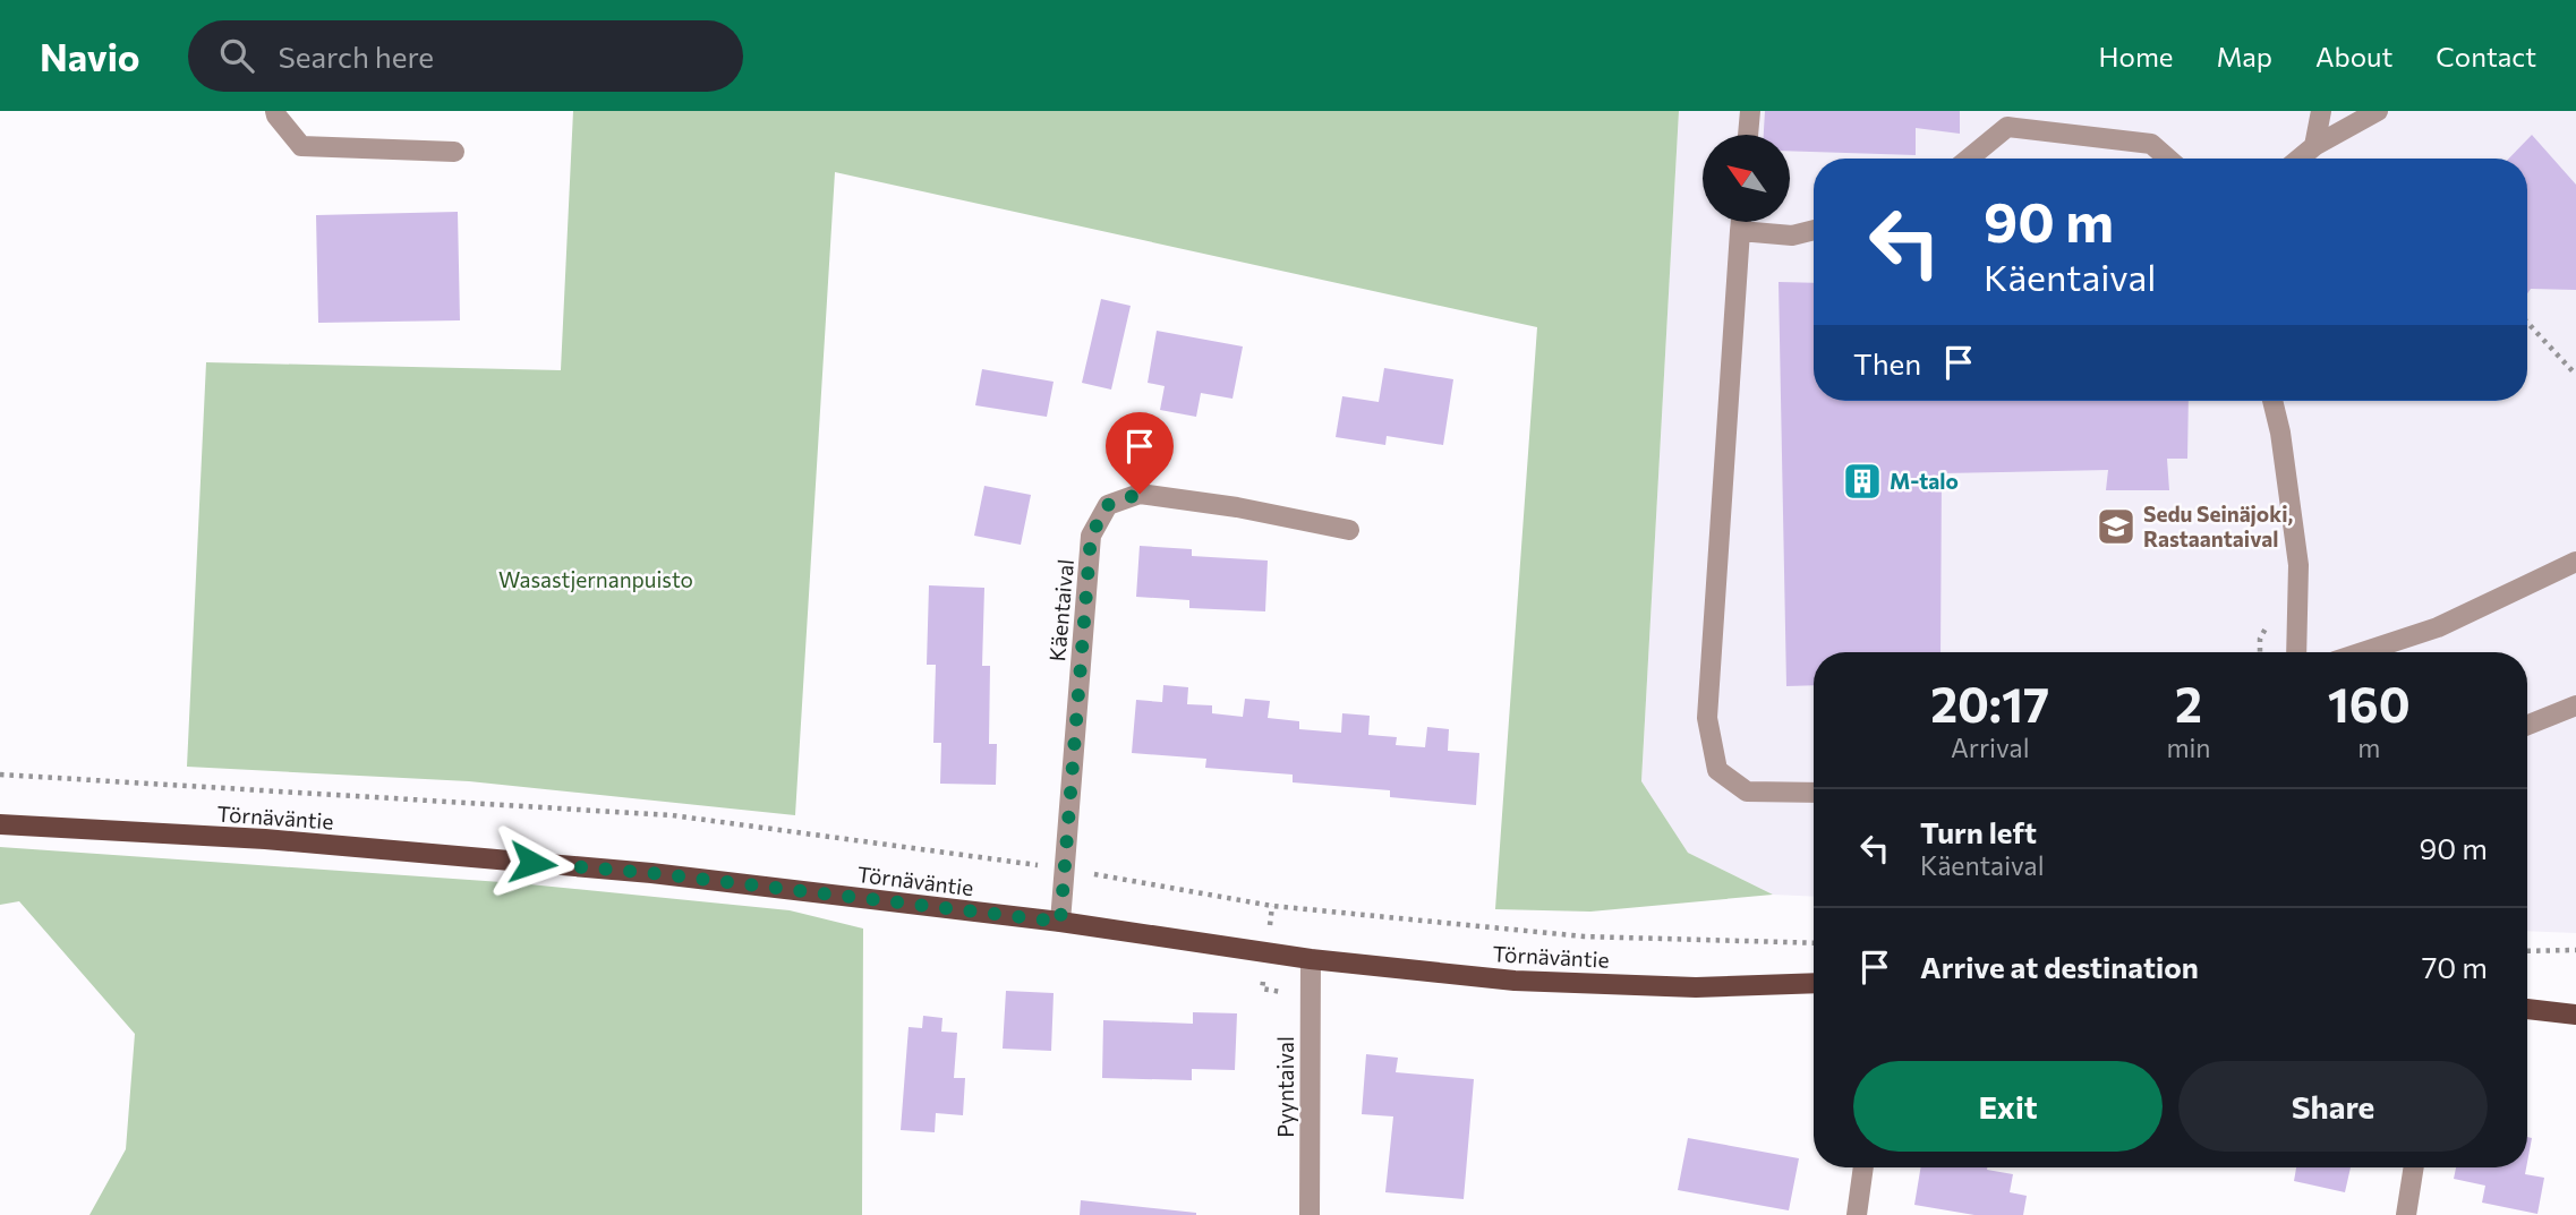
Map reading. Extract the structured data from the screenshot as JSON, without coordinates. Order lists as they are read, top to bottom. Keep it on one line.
{"streets":{"main road":["Törnäväntie"],"street":["Käentaival","Pyyntaival"]},"crossings":[["Käentaival","Törnäväntie"],["Törnäväntie","Pyyntaival"]],"parks":["Wasastjernanpuisto"],"places":{"building":["M-talo"],"school or university":["Sedu Seinäjoki, Rastaantaival"]},"north":"top left","page":{"header":"Navio","search":"Search here","nav":["Home","Map","About","Contact"],"turn":["90 m","Käentaival"],"then":"Then","eta":["20:17","Arrival","2","min","160","m"],"list":[{"name":"Turn left","note":"Käentaival","value":"90 m"},{"name":"Arrive at destination","value":"70 m"}],"buttons":["Exit","Share"]}}
